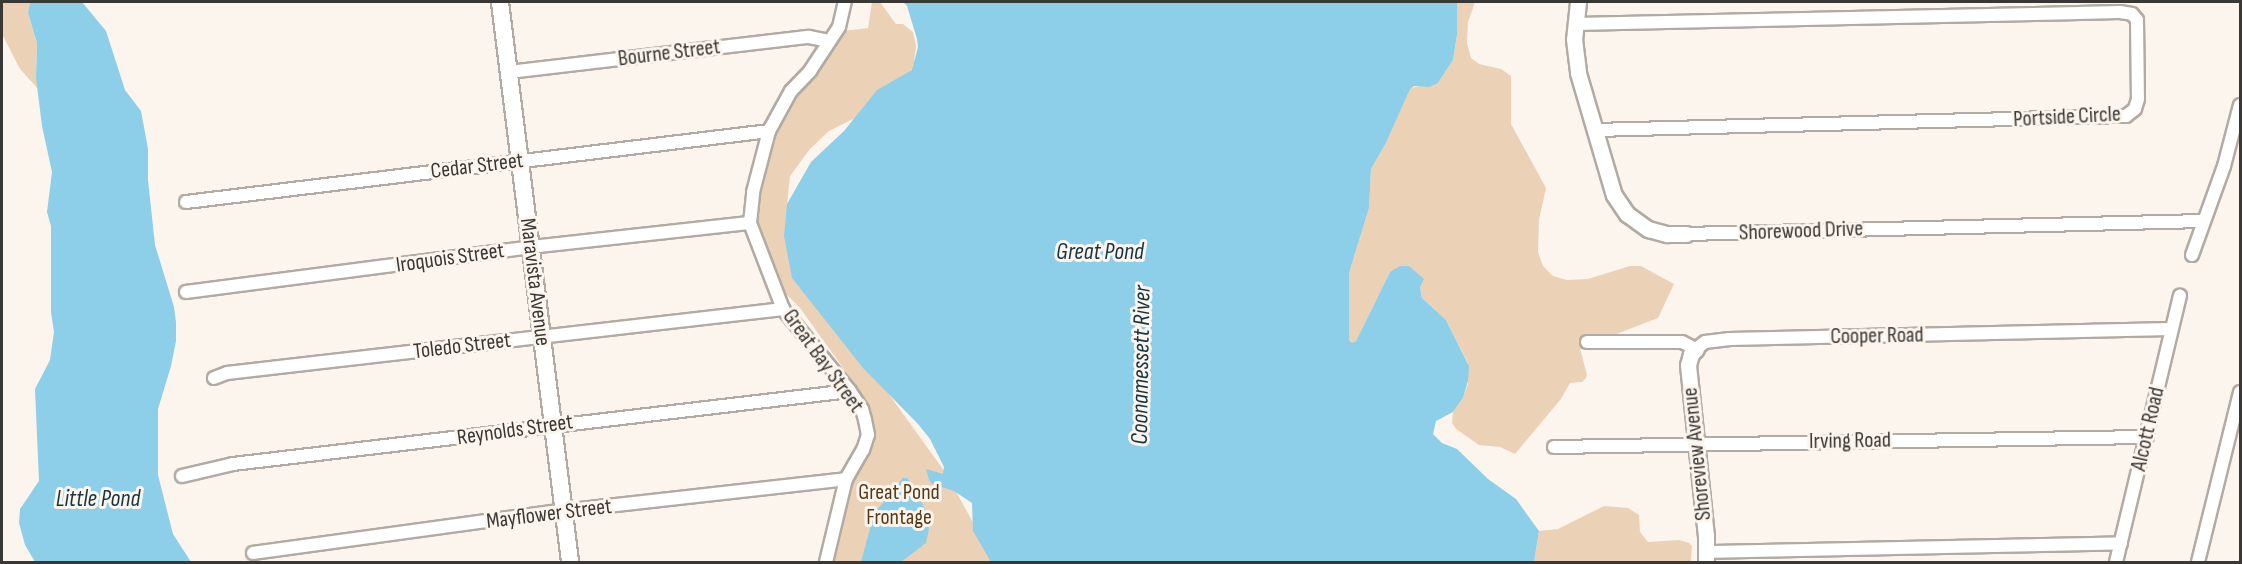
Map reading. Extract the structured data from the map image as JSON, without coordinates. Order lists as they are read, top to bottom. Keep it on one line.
{"streets":{"main road":["Maravista Avenue"],"street":["Bourne Street","Portside Circle","Cedar Street","Shorewood Drive","Iroquois Street","Cooper Road","Toledo Street","Great Bay Street","Alcott Road","Reynolds Street","Irving Road","Shoreview Avenue","Mayflower Street"]},"crossings":[["Bourne Street","Maravista Avenue"],["Bourne Street","Great Bay Street"],["Portside Circle","Shorewood Drive"],["Cedar Street","Maravista Avenue"],["Cedar Street","Great Bay Street"],["Iroquois Street","Maravista Avenue"],["Iroquois Street","Great Bay Street"],["Maravista Avenue","Toledo Street"],["Maravista Avenue","Reynolds Street"],["Maravista Avenue","Mayflower Street"],["Cooper Road","Alcott Road"],["Cooper Road","Shoreview Avenue"],["Toledo Street","Great Bay Street"],["Great Bay Street","Reynolds Street"],["Great Bay Street","Mayflower Street"],["Alcott Road","Irving Road"],["Irving Road","Shoreview Avenue"]],"water":["Great Pond","Coonamessett River","Little Pond"],"parks":["Great Pond Frontage"]}
